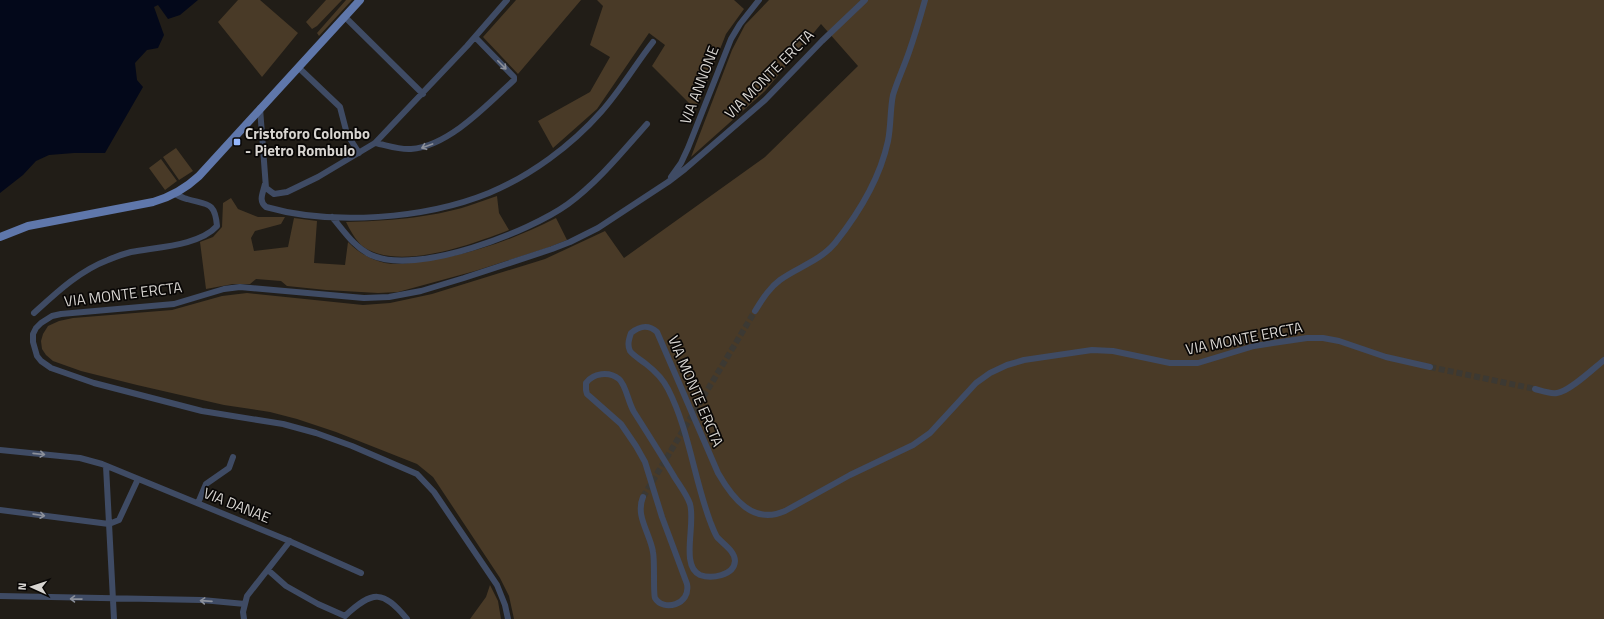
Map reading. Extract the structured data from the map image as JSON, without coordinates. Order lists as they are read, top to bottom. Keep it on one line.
{"streets":{"street":["VIA MONTE ERCTA","VIA ANNONE","VIA DANAE"]},"crossings":[["VIA MONTE ERCTA","VIA ANNONE"]],"places":{"transit":["Cristoforo Colombo - Pietro Rombulo"]},"north":"left"}
